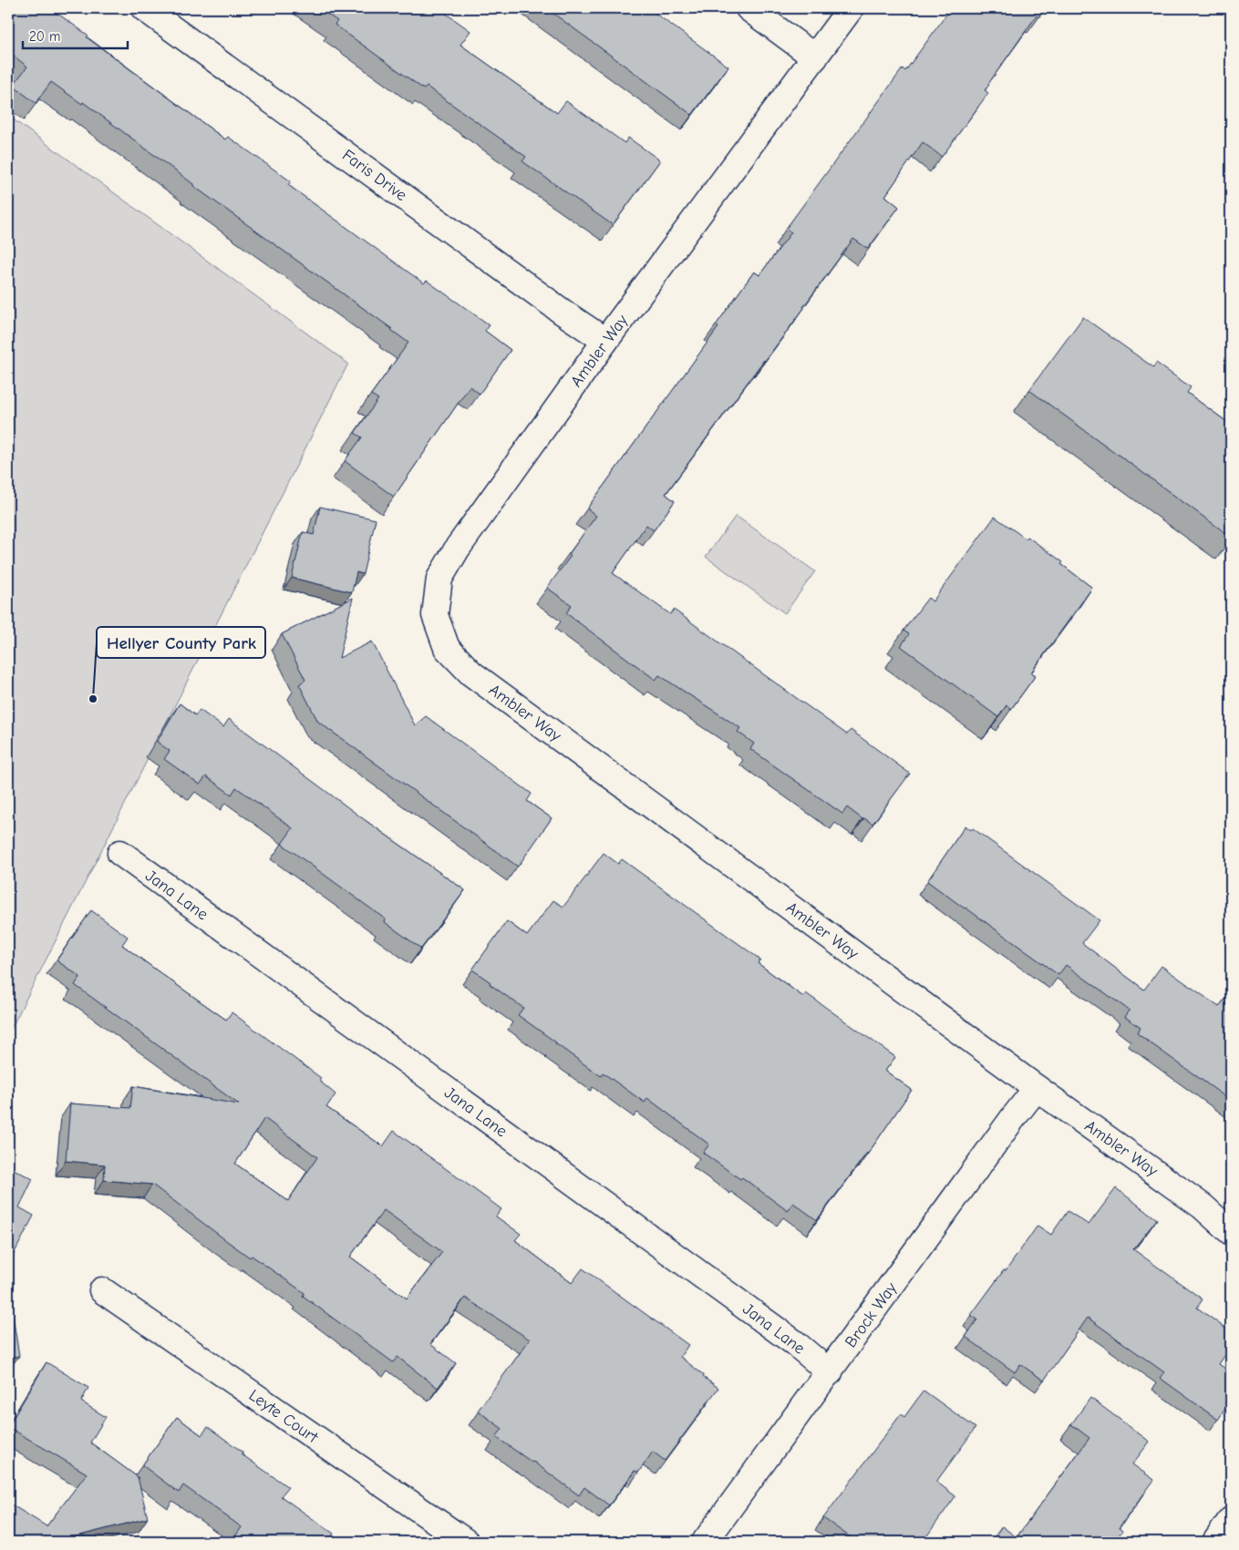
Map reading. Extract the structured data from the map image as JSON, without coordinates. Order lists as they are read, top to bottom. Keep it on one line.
{"streets":{"street":["Faris Drive","Ambler Way","Jana Lane","Brock Way","Leyte Court"]},"crossings":[["Faris Drive","Ambler Way"],["Ambler Way","Brock Way"],["Jana Lane","Brock Way"]],"places":["Hellyer County Park"],"scale_bar":"20 m"}
